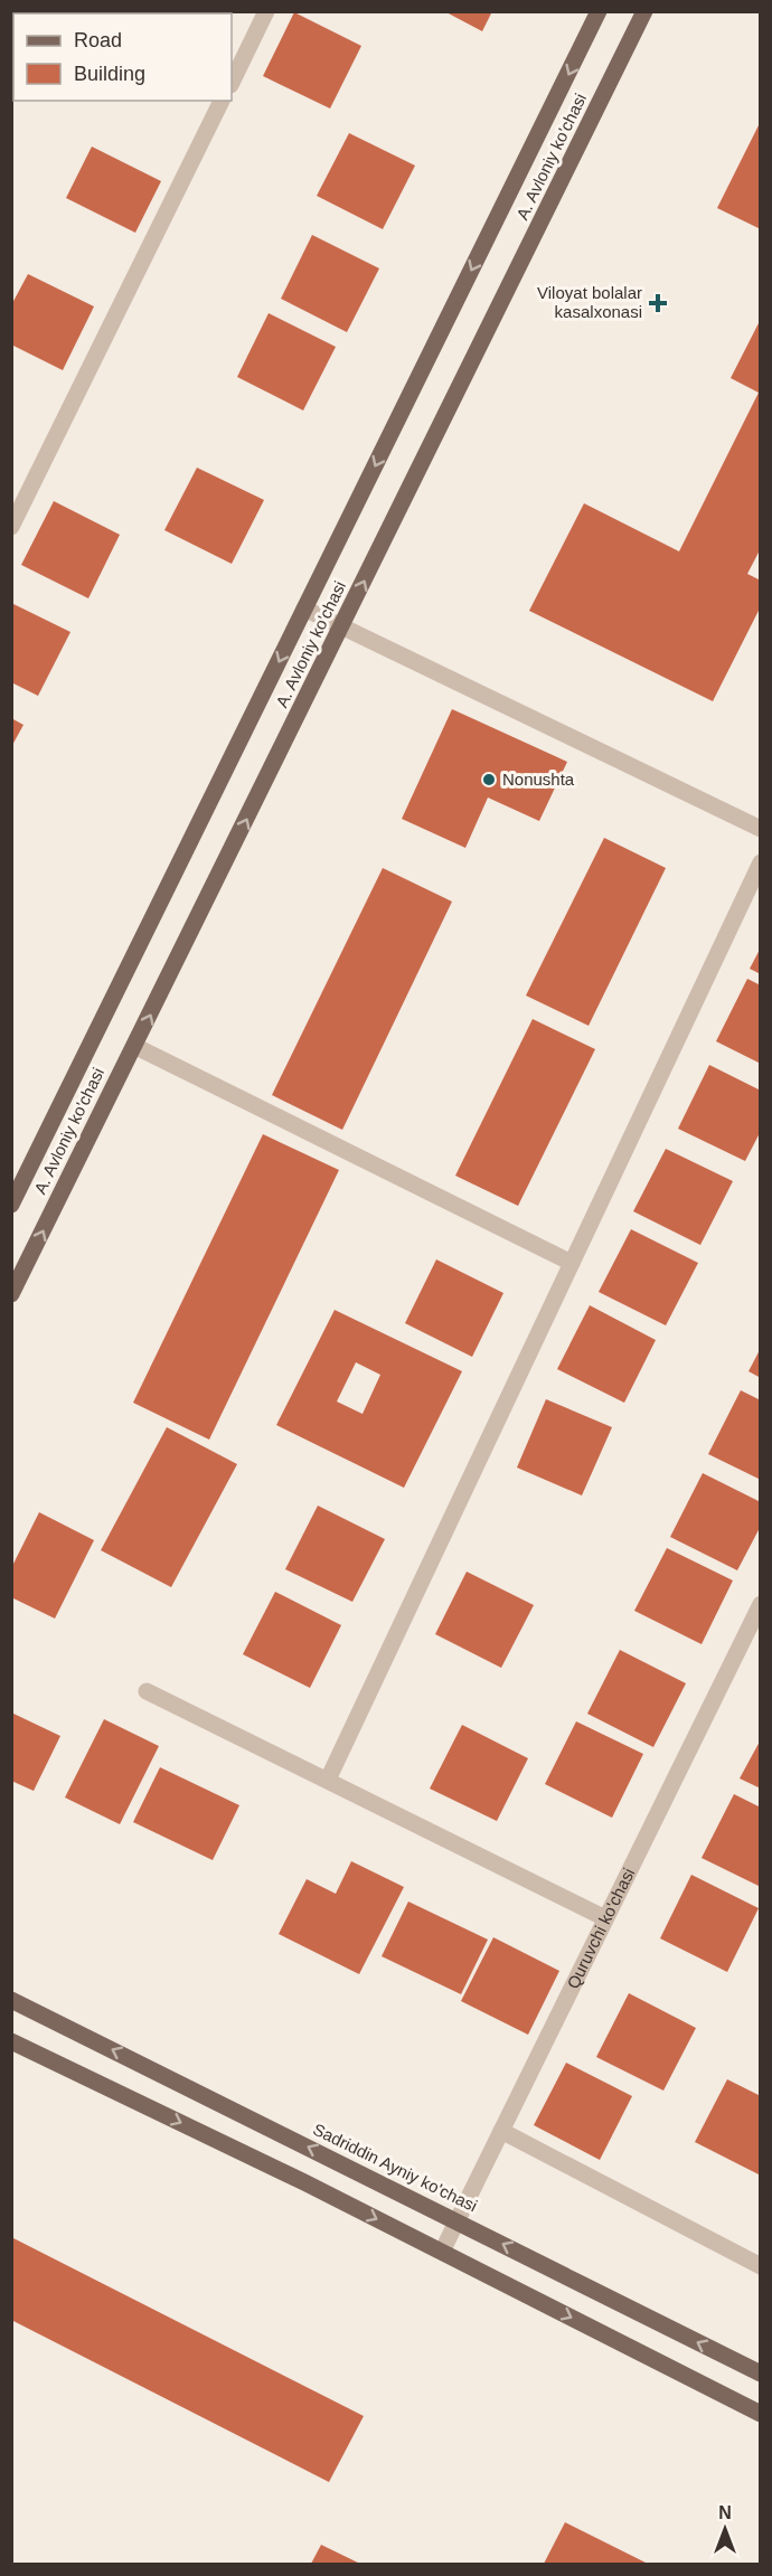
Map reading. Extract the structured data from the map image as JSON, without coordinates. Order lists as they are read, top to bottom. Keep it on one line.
{"streets":{"main road":["A. Avloniy ko'chasi","Sadriddin Ayniy ko'chasi"],"street":["Quruvchi ko'chasi"]},"crossings":[["Quruvchi ko'chasi","Sadriddin Ayniy ko'chasi"]],"places":{"health":["Viloyat bolalar kasalxonasi"],"other":["Nonushta"]},"legend":["Road","Building"],"north":"top"}
